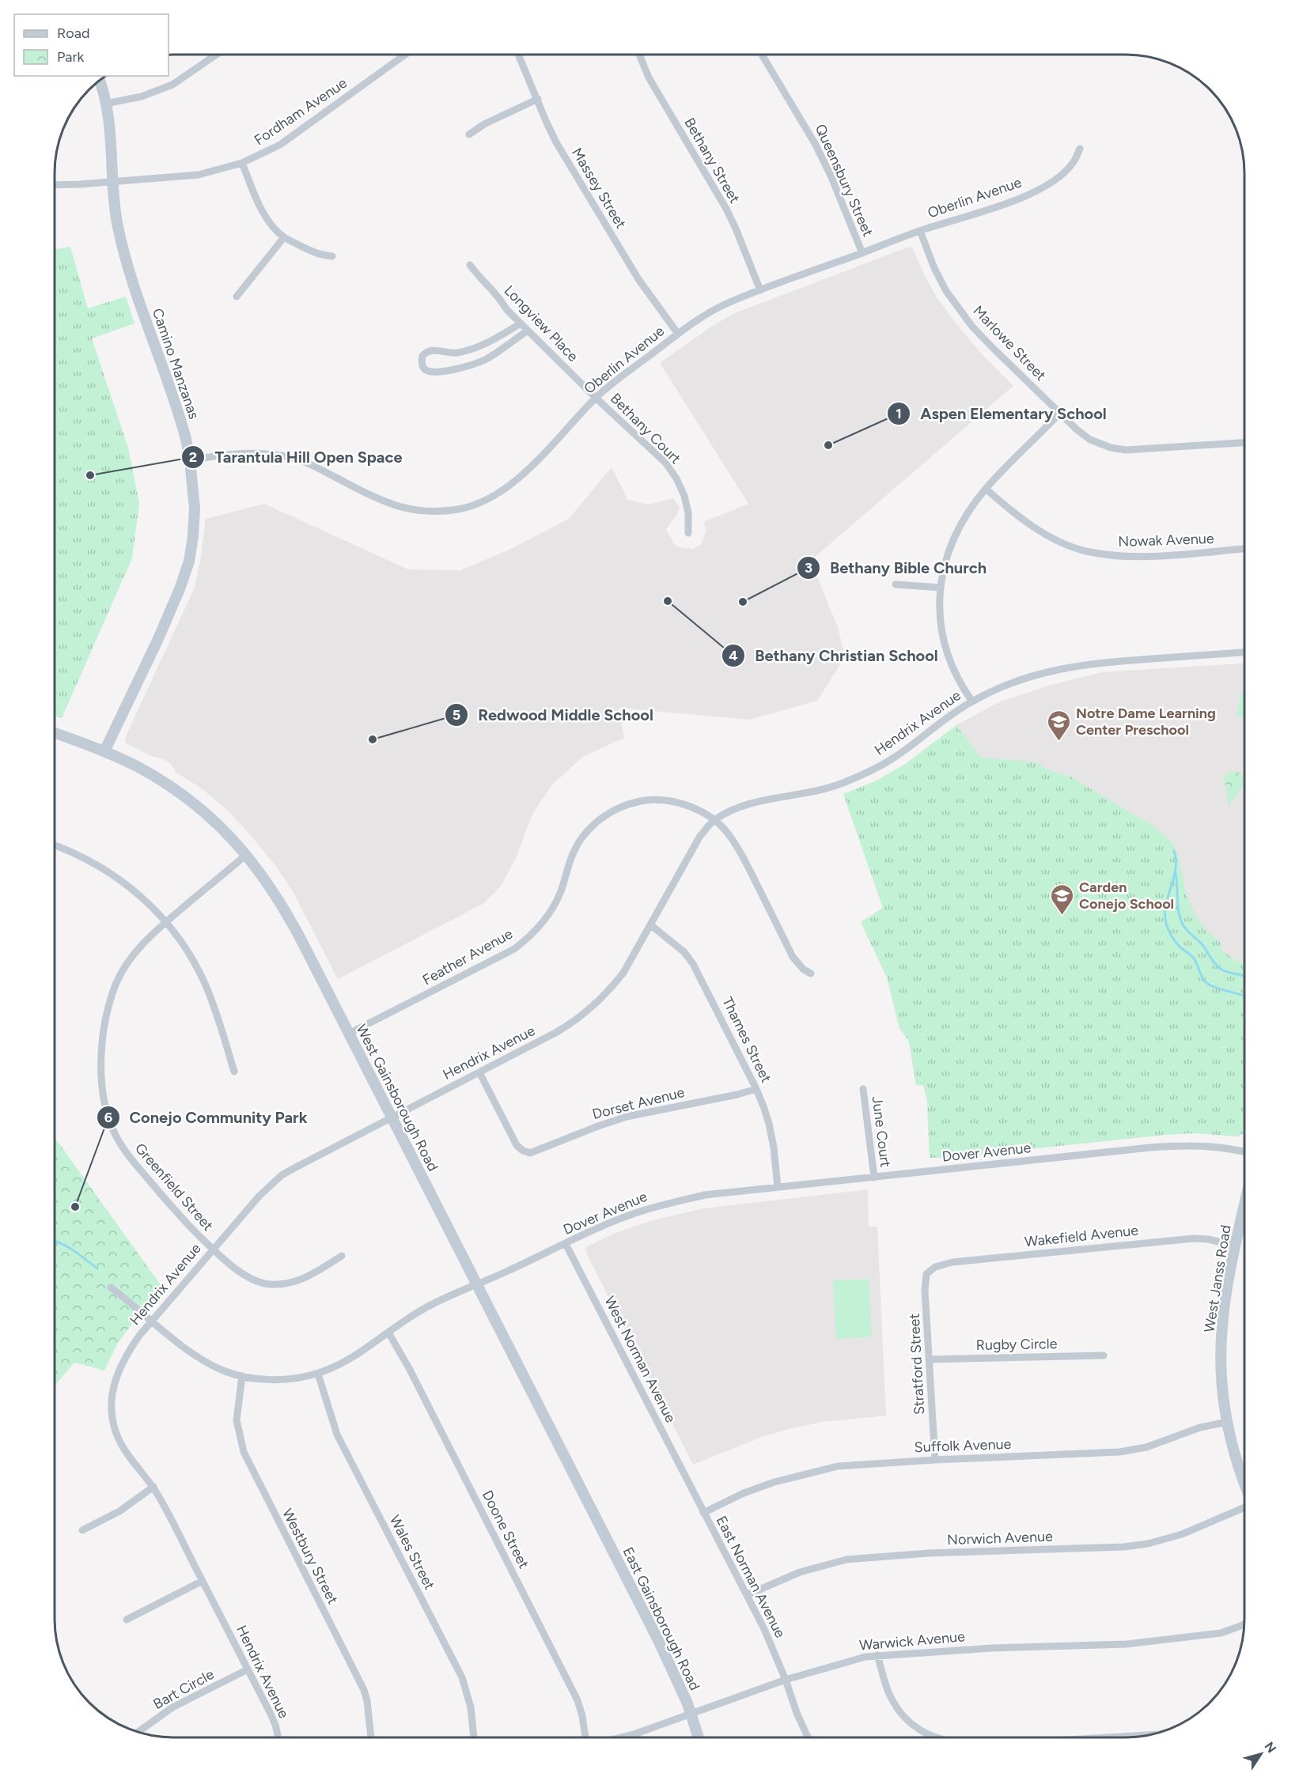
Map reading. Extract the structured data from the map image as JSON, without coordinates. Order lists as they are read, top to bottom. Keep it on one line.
{"streets":{"street":["Fordham Avenue","Bethany Street","Queensbury Street","Massey Street","Oberlin Avenue","Longview Place","Marlowe Street","Camino Manzanas","Bethany Court","Nowak Avenue","Hendrix Avenue","Feather Avenue","Thames Street","West Gainsborough Road","Dorset Avenue","June Court","Dover Avenue","Greenfield Street","Wakefield Avenue","West Janss Road","Rugby Circle","West Norman Avenue","Stratford Street","Suffolk Avenue","Doone Street","Norwich Avenue","Wales Street","Westbury Street","East Norman Avenue","East Gainsborough Road","Warwick Avenue","Bart Circle"]},"crossings":[["Fordham Avenue","Camino Manzanas"],["Bethany Street","Oberlin Avenue"],["Queensbury Street","Oberlin Avenue"],["Massey Street","Oberlin Avenue"],["Oberlin Avenue","Longview Place"],["Oberlin Avenue","Marlowe Street"],["Oberlin Avenue","Camino Manzanas"],["Oberlin Avenue","Bethany Court"],["Longview Place","Bethany Court"],["Camino Manzanas","West Gainsborough Road"],["Hendrix Avenue","Feather Avenue"],["Hendrix Avenue","Thames Street"],["Hendrix Avenue","West Gainsborough Road"],["Hendrix Avenue","Dorset Avenue"],["Hendrix Avenue","Dover Avenue"],["Hendrix Avenue","Greenfield Street"],["Hendrix Avenue","Bart Circle"],["Feather Avenue","West Gainsborough Road"],["Thames Street","Dorset Avenue"],["Thames Street","Dover Avenue"],["West Gainsborough Road","Dover Avenue"],["West Gainsborough Road","Greenfield Street"],["West Gainsborough Road","East Gainsborough Road"],["June Court","Dover Avenue"],["Dover Avenue","West Norman Avenue"],["Dover Avenue","Doone Street"],["Dover Avenue","Wales Street"],["Dover Avenue","Westbury Street"],["Wakefield Avenue","West Janss Road"],["Wakefield Avenue","Stratford Street"],["West Janss Road","Suffolk Avenue"],["Rugby Circle","Stratford Street"],["West Norman Avenue","East Norman Avenue"],["Stratford Street","Suffolk Avenue"],["Suffolk Avenue","East Norman Avenue"],["Norwich Avenue","East Norman Avenue"],["East Norman Avenue","Warwick Avenue"],["East Gainsborough Road","Warwick Avenue"]],"places":{"other":["Aspen Elementary School","Tarantula Hill Open Space","Bethany Christian School","Bethany Bible Church","Redwood Middle School","Conejo Community Park"],"school or university":["Notre Dame Learning Center Preschool","Carden Conejo School"]},"legend":["Road","Park"],"north":"top right"}
